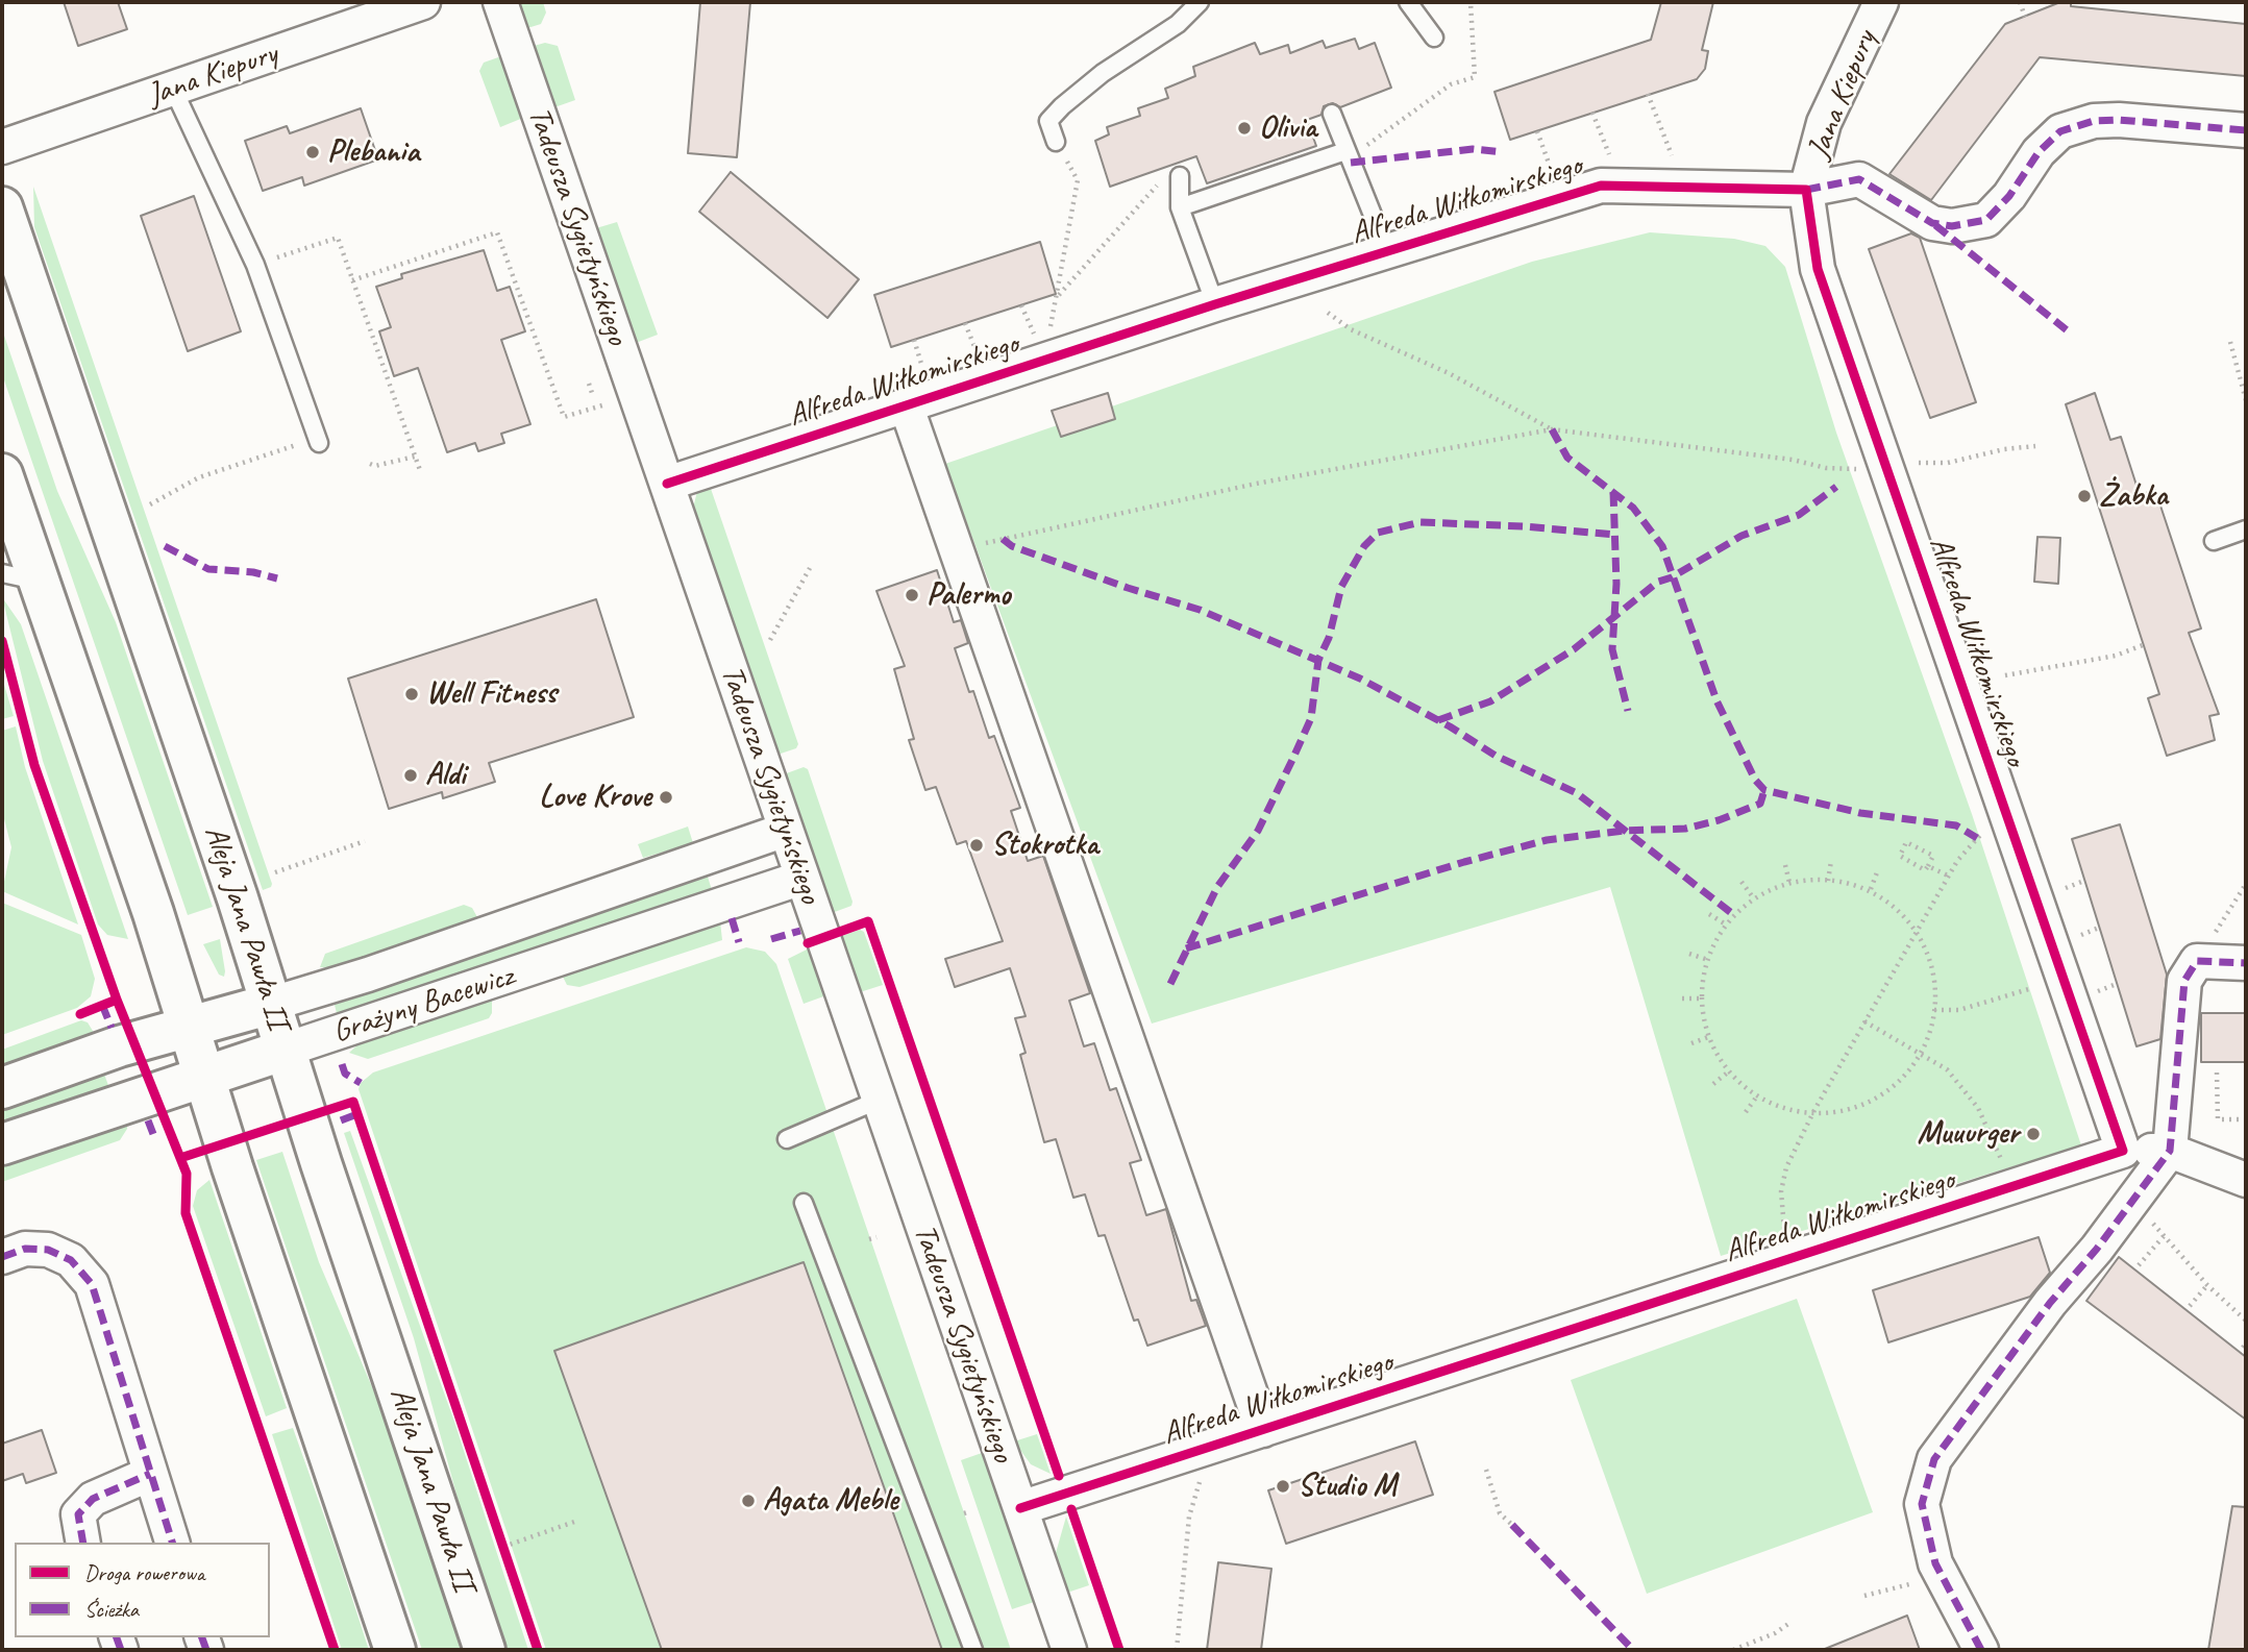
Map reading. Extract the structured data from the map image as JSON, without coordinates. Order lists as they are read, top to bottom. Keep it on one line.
{"streets":{"main road":["Aleja Jana Pawła II","Grażyny Bacewicz"],"street":["Jana Kiepury","Alfreda Wiłkomirskiego","Tadeusza Sygietyńskiego"]},"crossings":[["Jana Kiepury","Alfreda Wiłkomirskiego"],["Alfreda Wiłkomirskiego","Tadeusza Sygietyńskiego"],["Tadeusza Sygietyńskiego","Grażyny Bacewicz"],["Aleja Jana Pawła II","Grażyny Bacewicz"]],"places":["Olivia","Plebania","Żabka","Palermo","Well Fitness","Aldi","Love Krove","Stokrotka","Muuurger","Studio M","Agata Meble"],"legend":["Droga rowerowa","Ścieżka"]}
